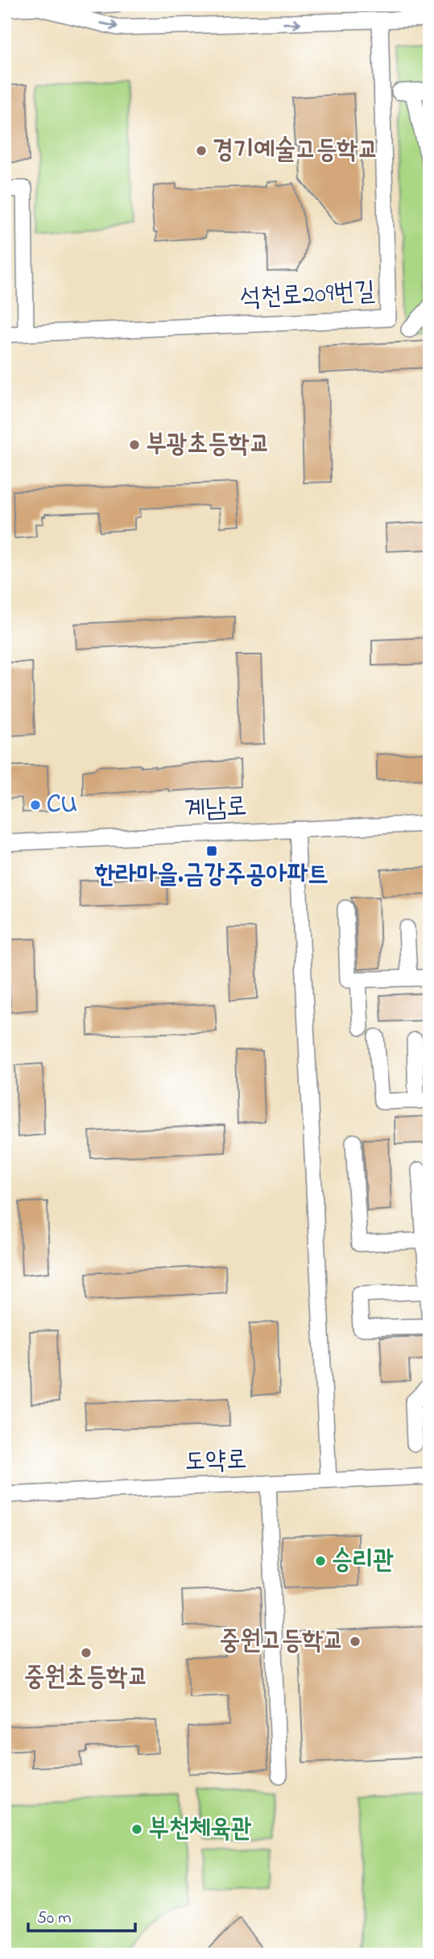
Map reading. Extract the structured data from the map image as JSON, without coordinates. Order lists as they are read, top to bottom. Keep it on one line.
{"streets":{"street":["석천로209번길","계남로","도약로"]},"places":{"other":["경기예술고등학교","부광초등학교","CU","승리관","중원고등학교","중원초등학교","부천체육관"],"transit":["한라마을.금강주공아파트"]},"scale_bar":"50 m"}
